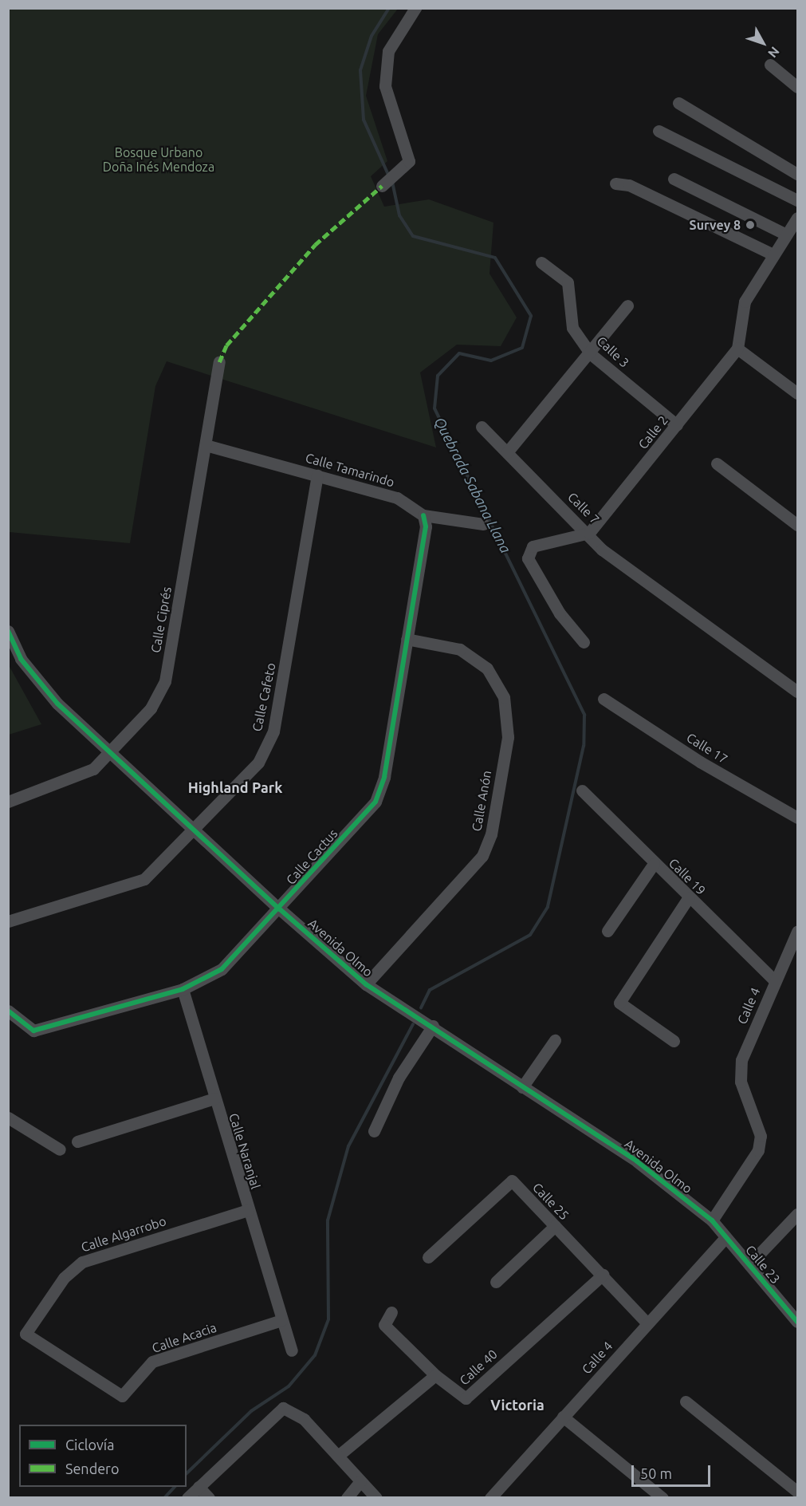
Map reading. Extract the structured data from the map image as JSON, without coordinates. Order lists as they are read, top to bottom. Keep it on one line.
{"streets":{"street":["Calle 3","Calle 2","Calle Tamarindo","Calle 7","Calle Ciprés","Calle Cafeto","Calle 17","Calle Anón","Calle Cactus","Calle 19","Avenida Olmo","Calle 4","Calle Naranjal","Calle 25","Calle Algarrobo","Calle 23","Calle Acacia","Calle 40"]},"crossings":[["Calle 3","Calle 2"],["Calle 2","Calle 7"],["Calle Tamarindo","Calle Ciprés"],["Calle Tamarindo","Calle Cafeto"],["Calle Tamarindo","Calle Cactus"],["Calle Ciprés","Avenida Olmo"],["Calle Cafeto","Avenida Olmo"],["Calle Anón","Calle Cactus"],["Calle Anón","Avenida Olmo"],["Calle Cactus","Avenida Olmo"],["Calle Cactus","Calle Naranjal"],["Calle 19","Calle 4"],["Avenida Olmo","Calle 4"],["Avenida Olmo","Calle 23"],["Calle 4","Calle 25"],["Calle 4","Calle 23"],["Calle Naranjal","Calle Algarrobo"],["Calle Naranjal","Calle Acacia"],["Calle 25","Calle 40"],["Calle Algarrobo","Calle Acacia"]],"districts":["Highland Park","Victoria"],"water":["Quebrada Sabana Llana"],"parks":["Bosque Urbano Doña Inés Mendoza"],"places":["Survey 8"],"legend":["Ciclovía","Sendero"],"scale_bar":"50 m","north":"bottom right"}
